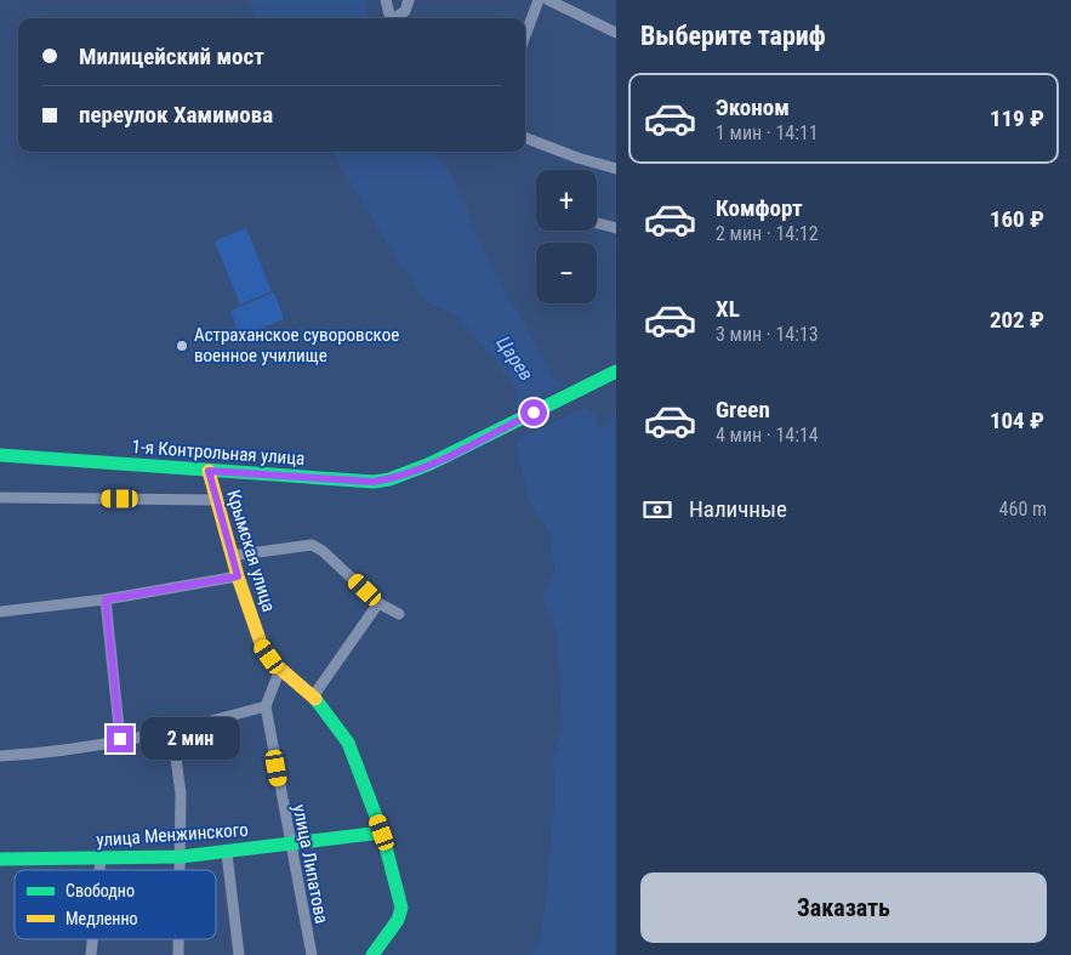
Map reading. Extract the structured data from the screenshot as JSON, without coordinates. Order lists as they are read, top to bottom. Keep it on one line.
{"streets":{"street":["1-я Контрольная улица","Крымская улица","улица Менжинского","улица Липатова"]},"crossings":[["1-я Контрольная улица","Крымская улица"],["Крымская улица","улица Менжинского"],["улица Менжинского","улица Липатова"]],"water":["Царев"],"places":["Астраханское суворовское военное училище"],"legend":["Свободно","Медленно"],"page":{"heading":"Выберите тариф","banner":["Милицейский мост","переулок Хамимова"],"list":[{"name":"Эконом","note":"1 мин · 14:11","value":"119 ₽"},{"name":"Комфорт","note":"2 мин · 14:12","value":"160 ₽"},{"name":"XL","note":"3 мин · 14:13","value":"202 ₽"},{"name":"Green","note":"4 мин · 14:14","value":"104 ₽"}],"map_buttons":["+","−"],"pay":["Наличные","460 m"],"bubble":"2 мин","buttons":"Заказать"}}
